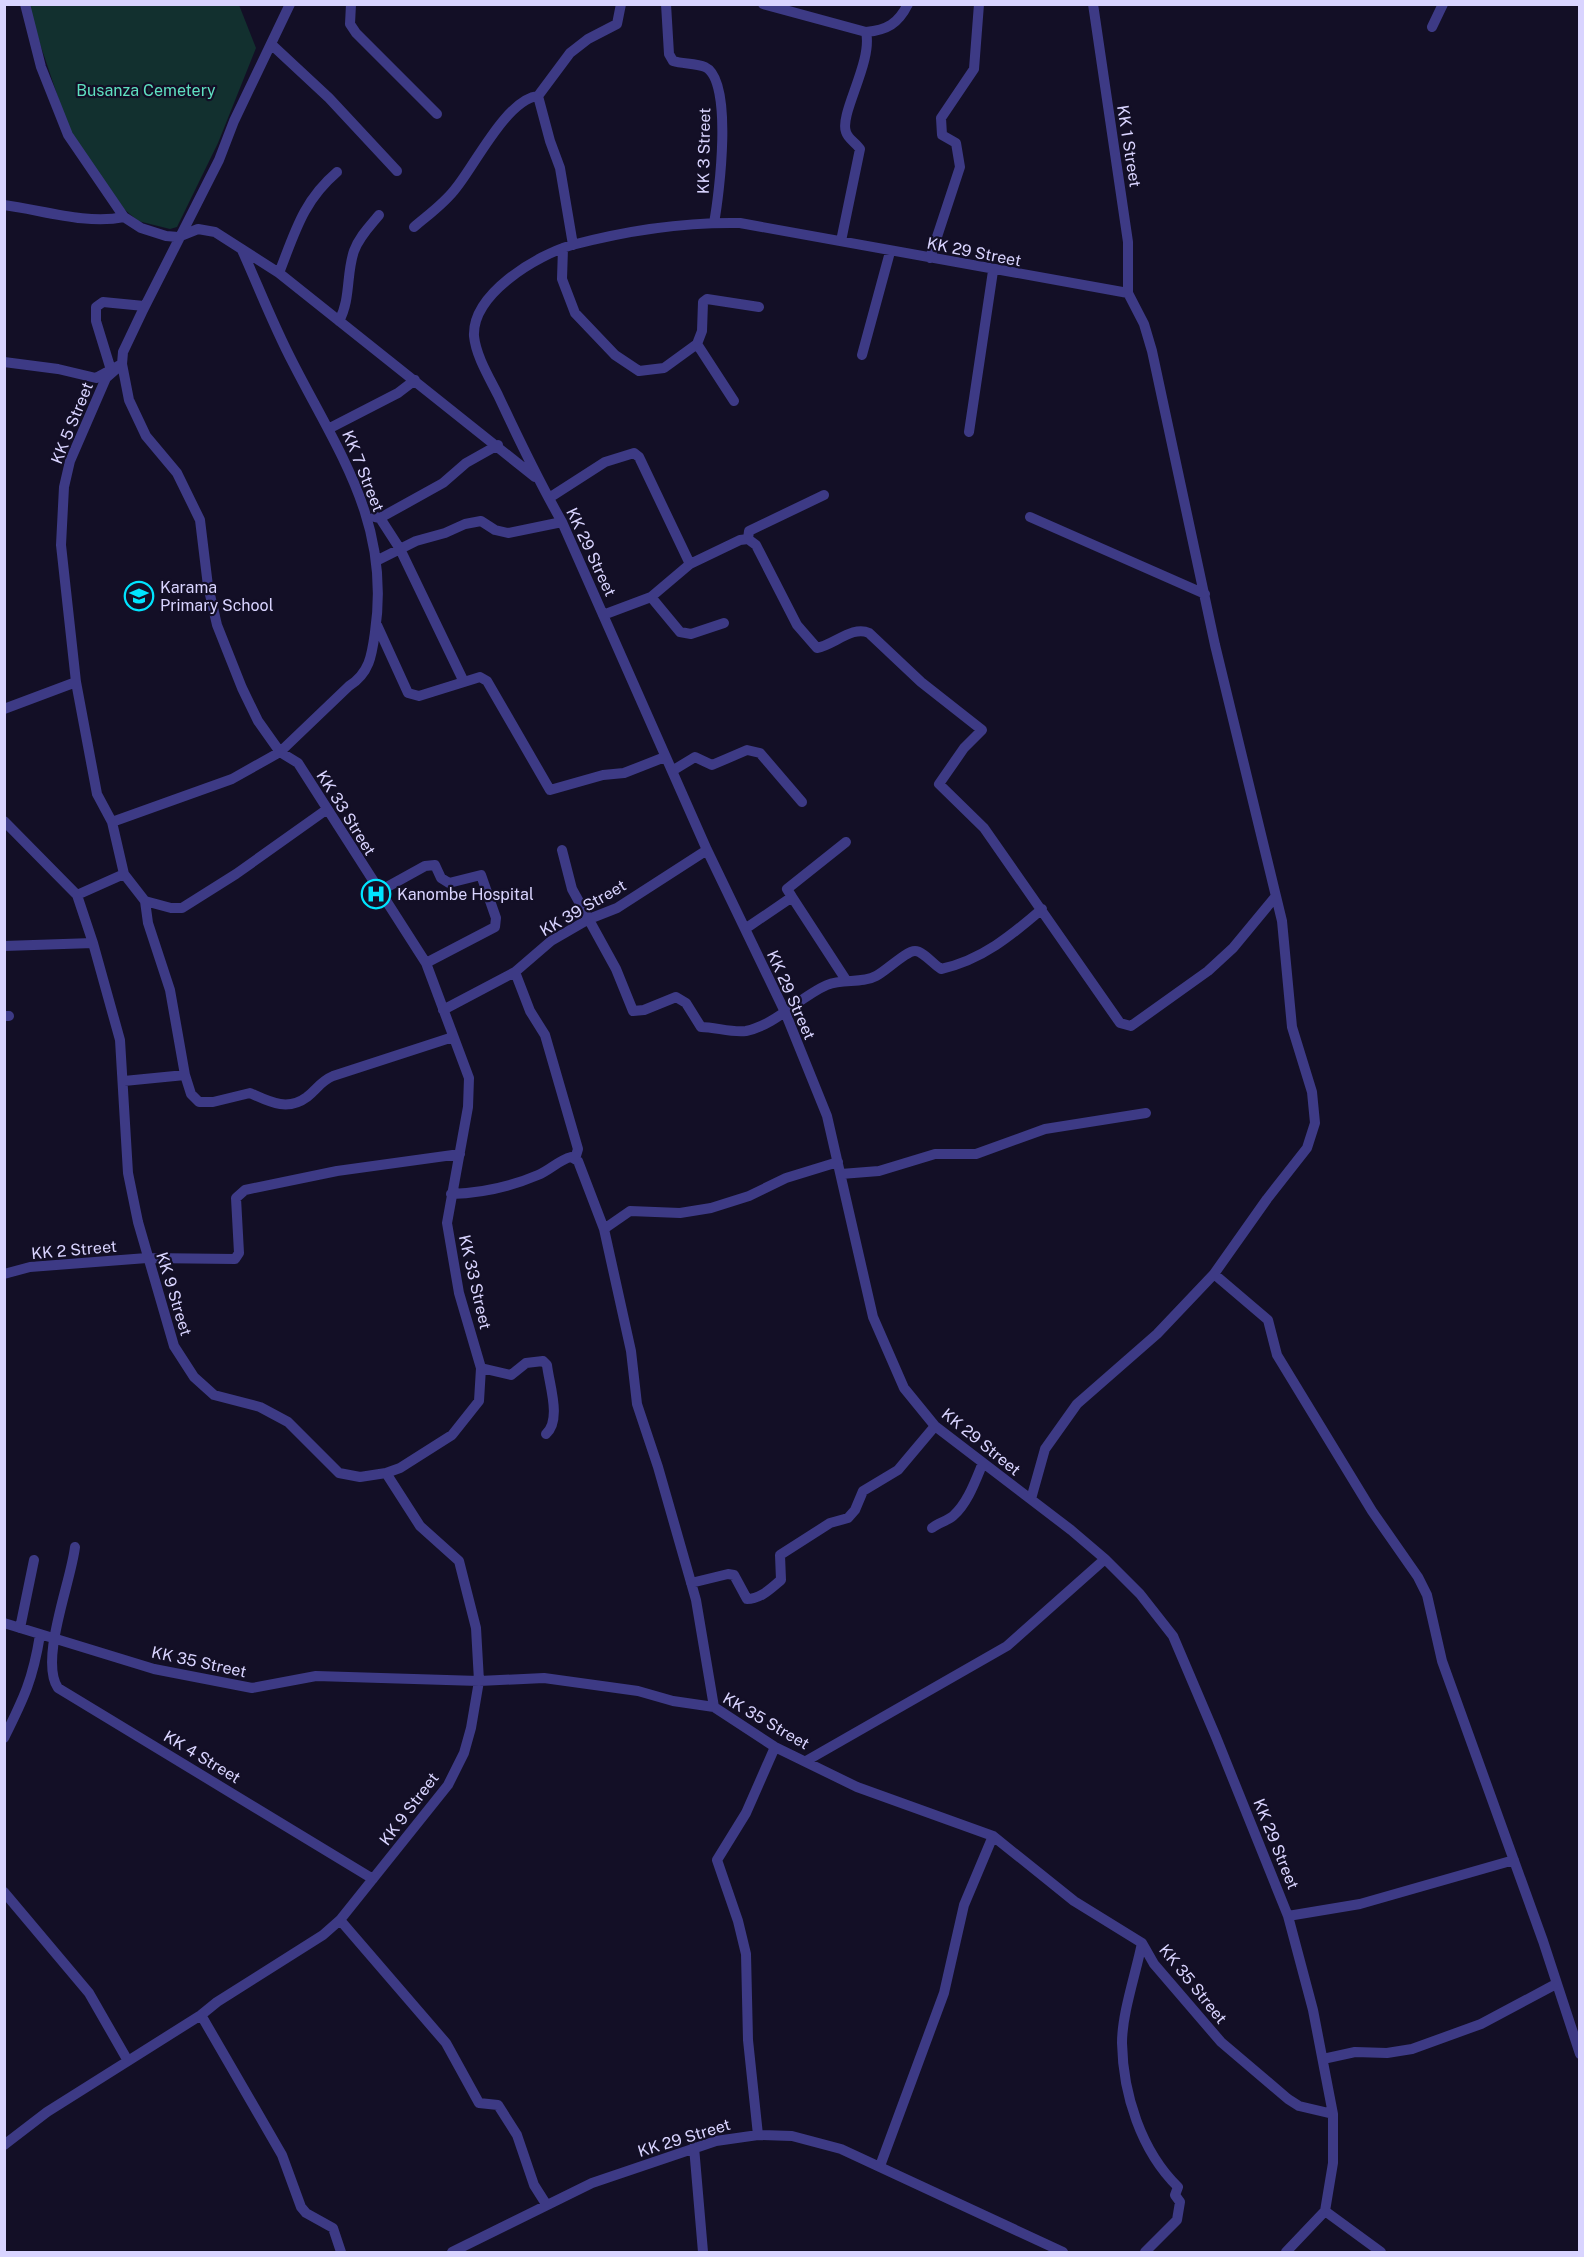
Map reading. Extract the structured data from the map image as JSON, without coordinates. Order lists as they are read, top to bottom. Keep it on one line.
{"streets":{"street":["KK 1 Street","KK 3 Street","KK 29 Street","KK 5 Street","KK 7 Street","KK 33 Street","KK 39 Street","KK 2 Street","KK 9 Street","KK 35 Street","KK 4 Street"]},"crossings":[["KK 1 Street","KK 29 Street"],["KK 3 Street","KK 29 Street"],["KK 29 Street","KK 39 Street"],["KK 29 Street","KK 35 Street"],["KK 5 Street","KK 7 Street"],["KK 5 Street","KK 33 Street"],["KK 7 Street","KK 33 Street"],["KK 33 Street","KK 39 Street"],["KK 33 Street","KK 2 Street"],["KK 33 Street","KK 9 Street"],["KK 2 Street","KK 9 Street"],["KK 9 Street","KK 35 Street"],["KK 9 Street","KK 4 Street"],["KK 35 Street","KK 4 Street"]],"parks":["Busanza Cemetery"],"places":{"school or university":["Karama Primary School"],"hospital":["Kanombe Hospital"]}}
